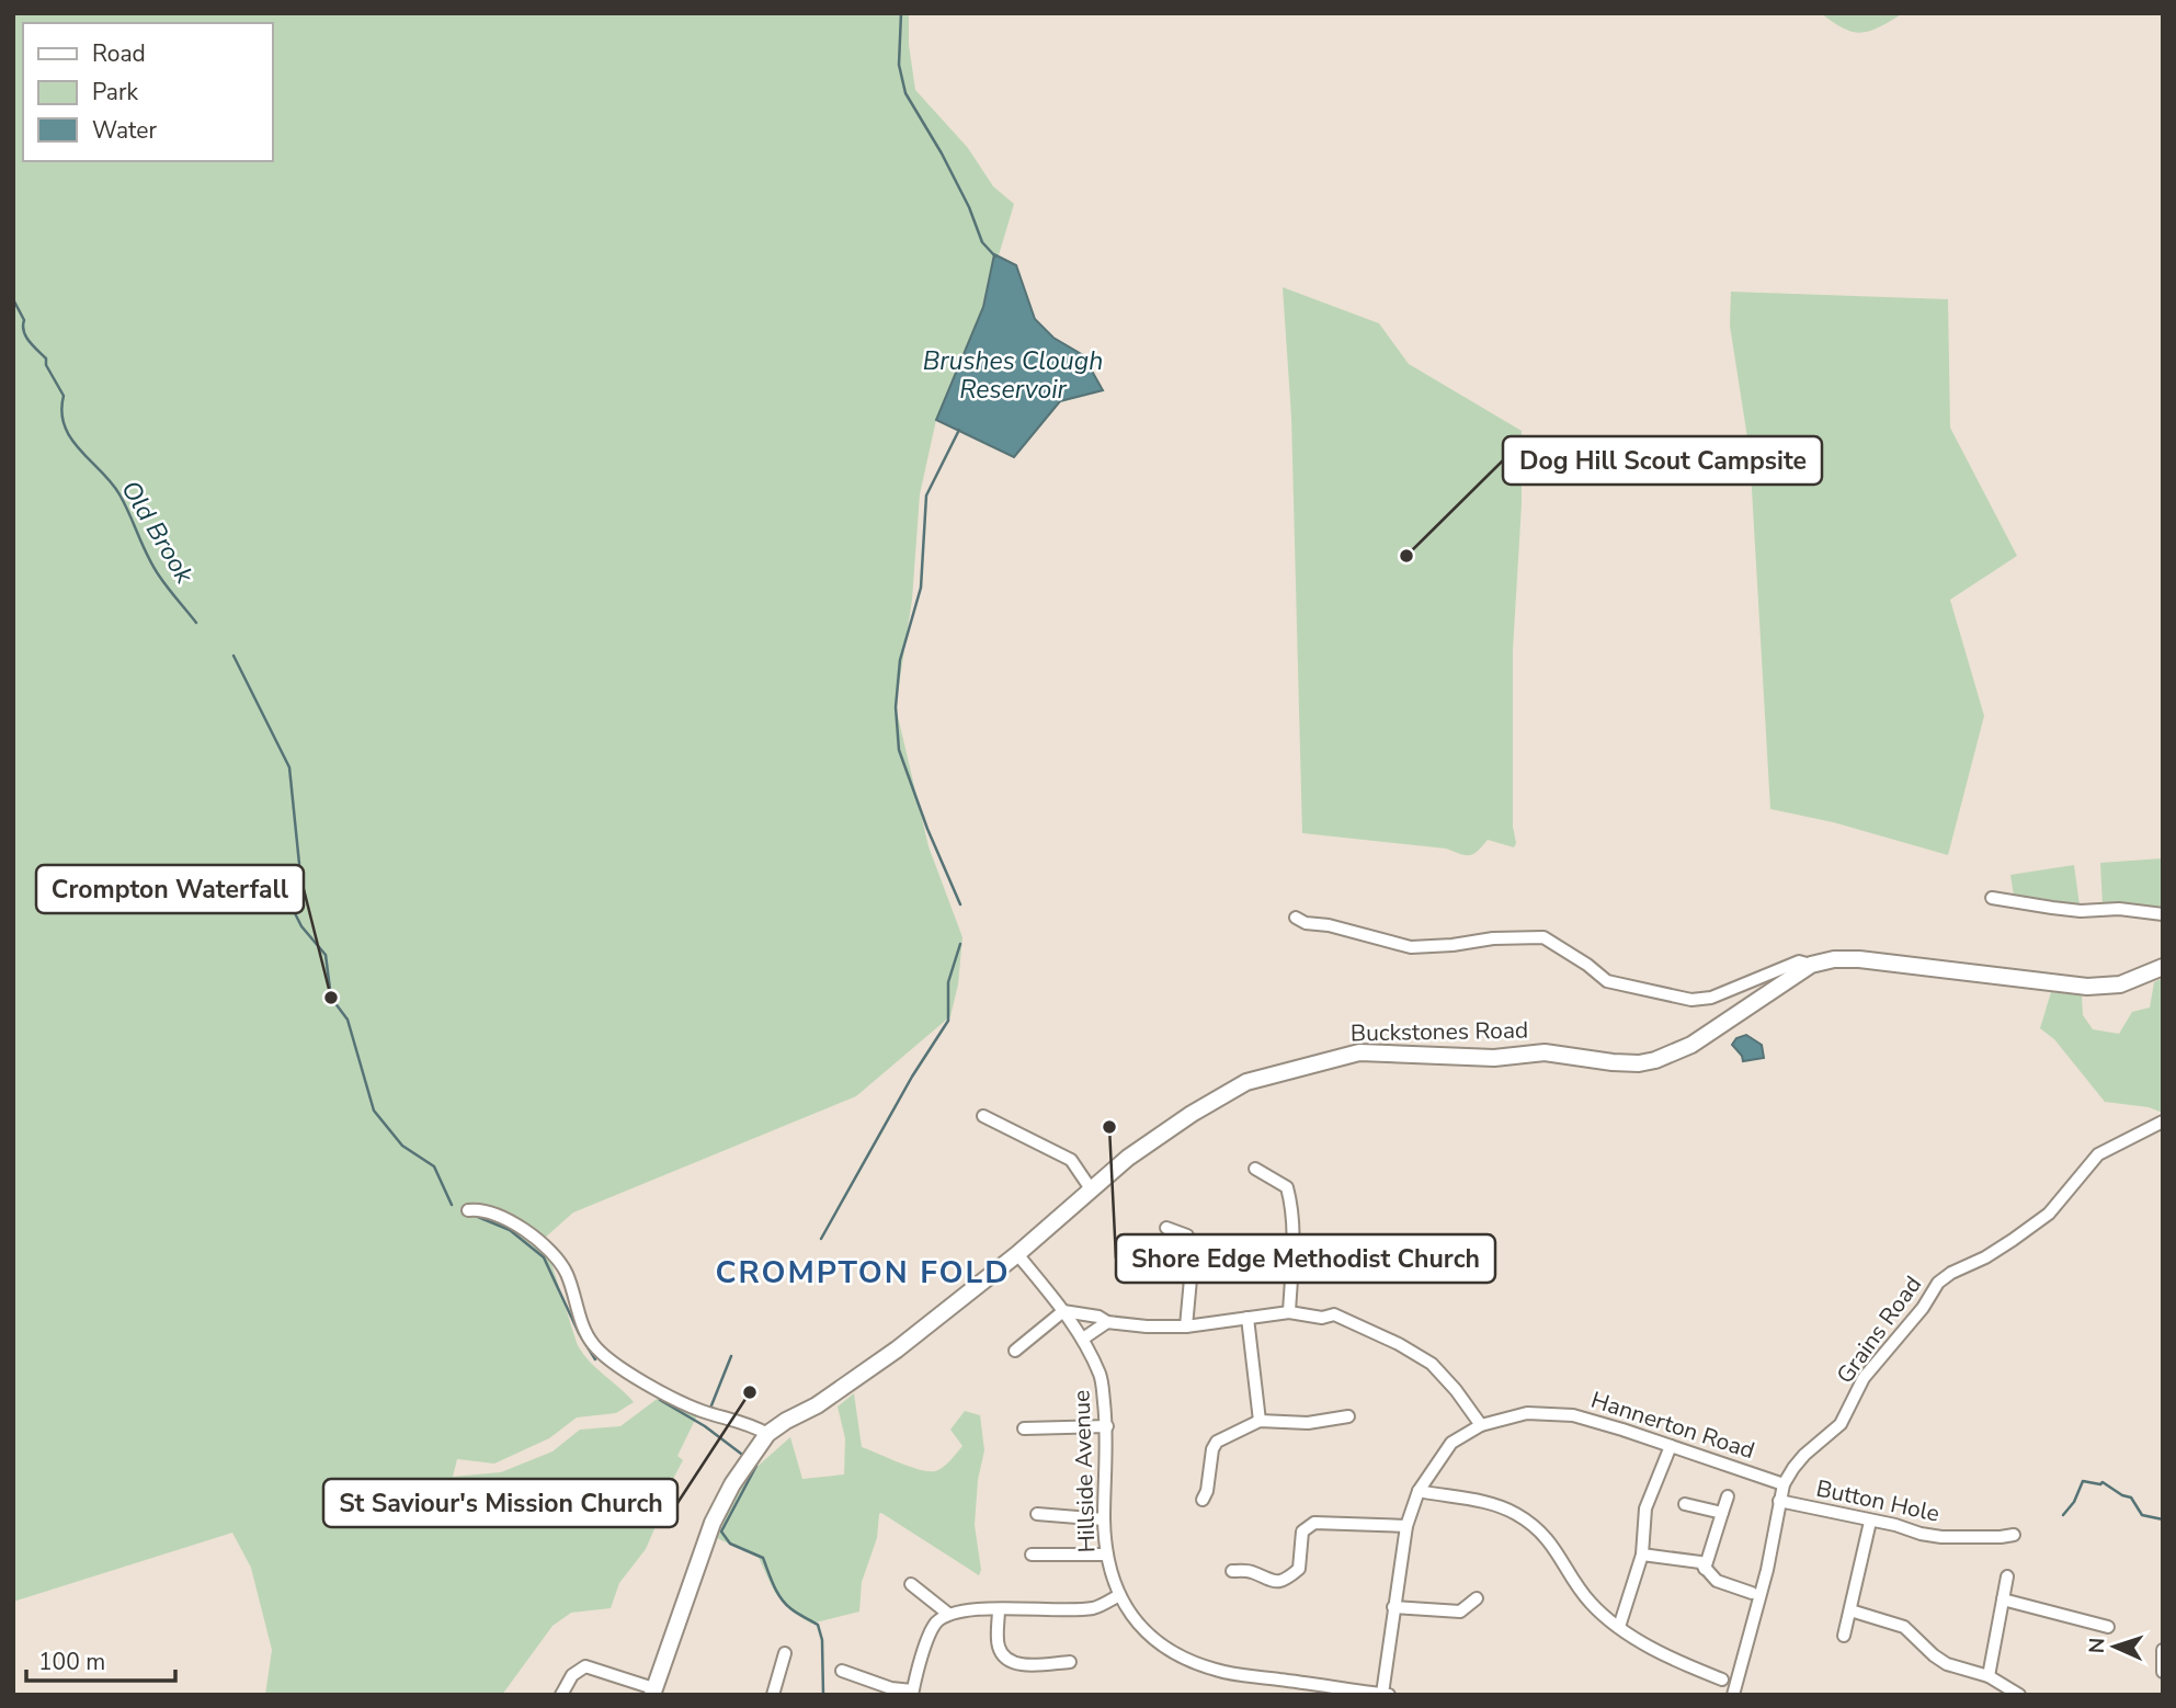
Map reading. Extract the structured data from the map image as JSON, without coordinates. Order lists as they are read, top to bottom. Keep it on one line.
{"streets":{"main road":["Buckstones Road"],"street":["Grains Road","Hannerton Road","Hillside Avenue","Button Hole"]},"crossings":[["Buckstones Road","Hillside Avenue"],["Grains Road","Hannerton Road"],["Grains Road","Button Hole"],["Hannerton Road","Hillside Avenue"]],"districts":["CROMPTON FOLD"],"water":["Brushes Clough Reservoir","Old Brook"],"places":["Dog Hill Scout Campsite","Crompton Waterfall","Shore Edge Methodist Church","St Saviour's Mission Church"],"legend":["Road","Park","Water"],"scale_bar":"100 m","north":"left"}
